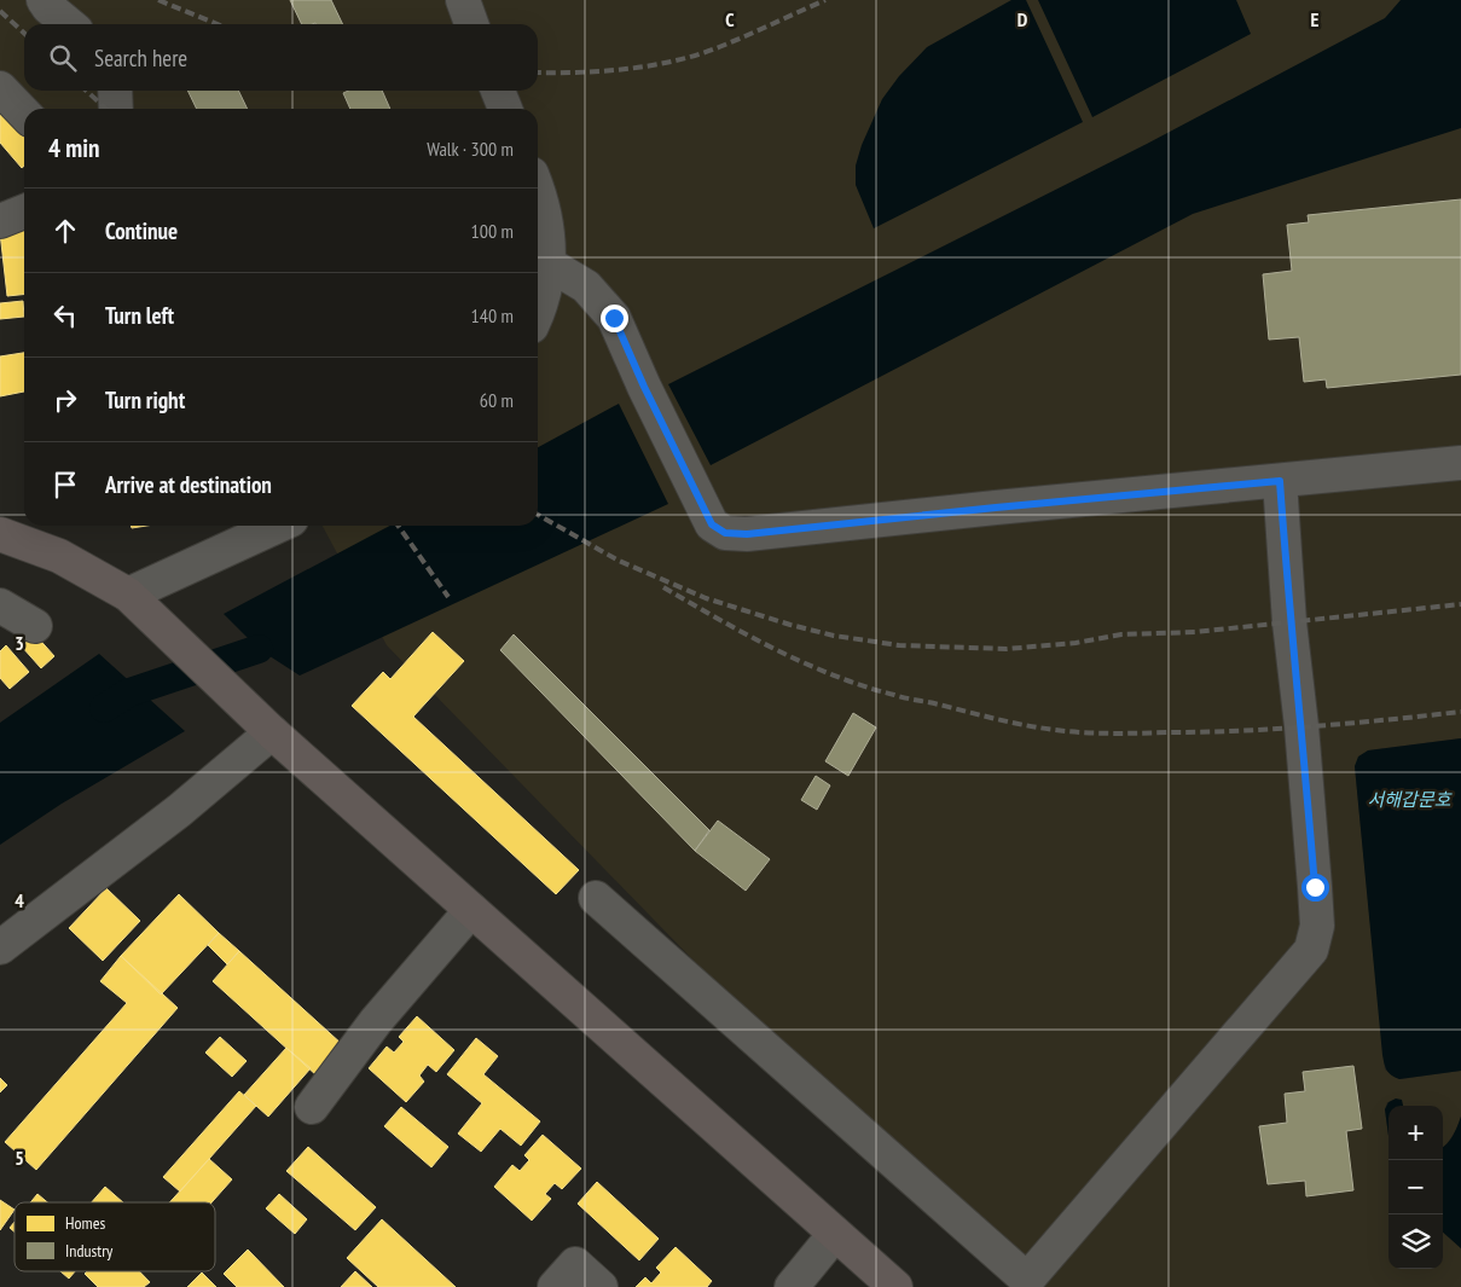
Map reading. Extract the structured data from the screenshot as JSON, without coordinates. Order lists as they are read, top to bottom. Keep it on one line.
{"water":["서해갑문호"],"legend":["Homes","Industry"],"page":{"search":"Search here","heading":["4 min","Walk · 300 m"],"list":[["Continue","100 m"],["Turn left","140 m"],["Turn right","60 m"],"Arrive at destination"],"map_buttons":["+","−"]},"grid":{"columns":["C","D","E"],"rows":["3","4","5"]}}
